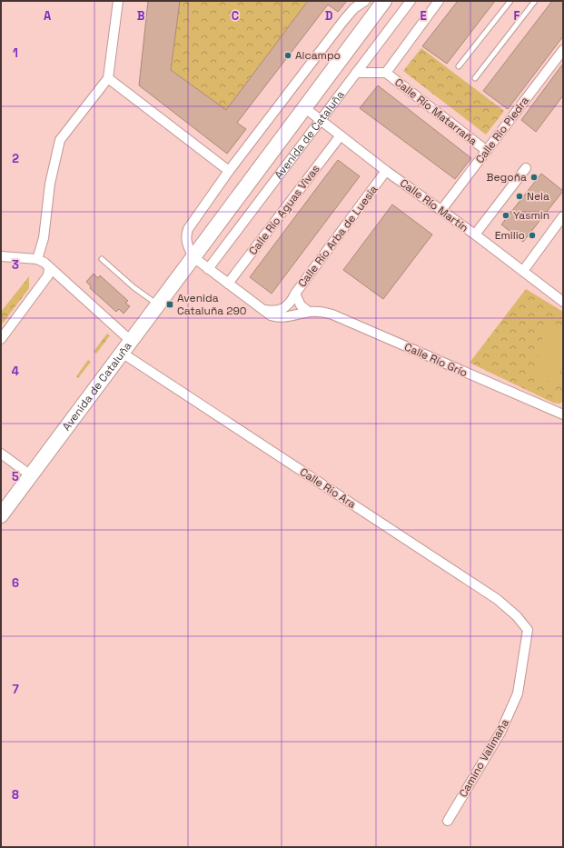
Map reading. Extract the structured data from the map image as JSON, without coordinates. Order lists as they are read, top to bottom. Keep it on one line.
{"streets":{"main road":["Avenida de Cataluña"],"street":["Calle Río Matarraña","Calle Río Piedra","Calle Río Martín","Calle Río Aguas Vivas","Calle Río Arba de Luesia","Calle Río Grío","Calle Río Ara","Camino Valimaña"]},"crossings":[["Calle Río Matarraña","Calle Río Piedra"],["Calle Río Matarraña","Avenida de Cataluña"],["Calle Río Piedra","Calle Río Martín"],["Avenida de Cataluña","Calle Río Martín"],["Avenida de Cataluña","Calle Río Grío"],["Avenida de Cataluña","Calle Río Ara"],["Calle Río Martín","Calle Río Aguas Vivas"],["Calle Río Martín","Calle Río Arba de Luesia"],["Calle Río Aguas Vivas","Calle Río Grío"],["Calle Río Ara","Camino Valimaña"]],"places":{"other":["Alcampo","Begoña","Nela","Yasmin","Emilio"],"transit":["Avenida Cataluña 290"]},"grid":{"columns":["A","B","C","D","E","F"],"rows":["1","2","3","4","5","6","7","8"]}}
